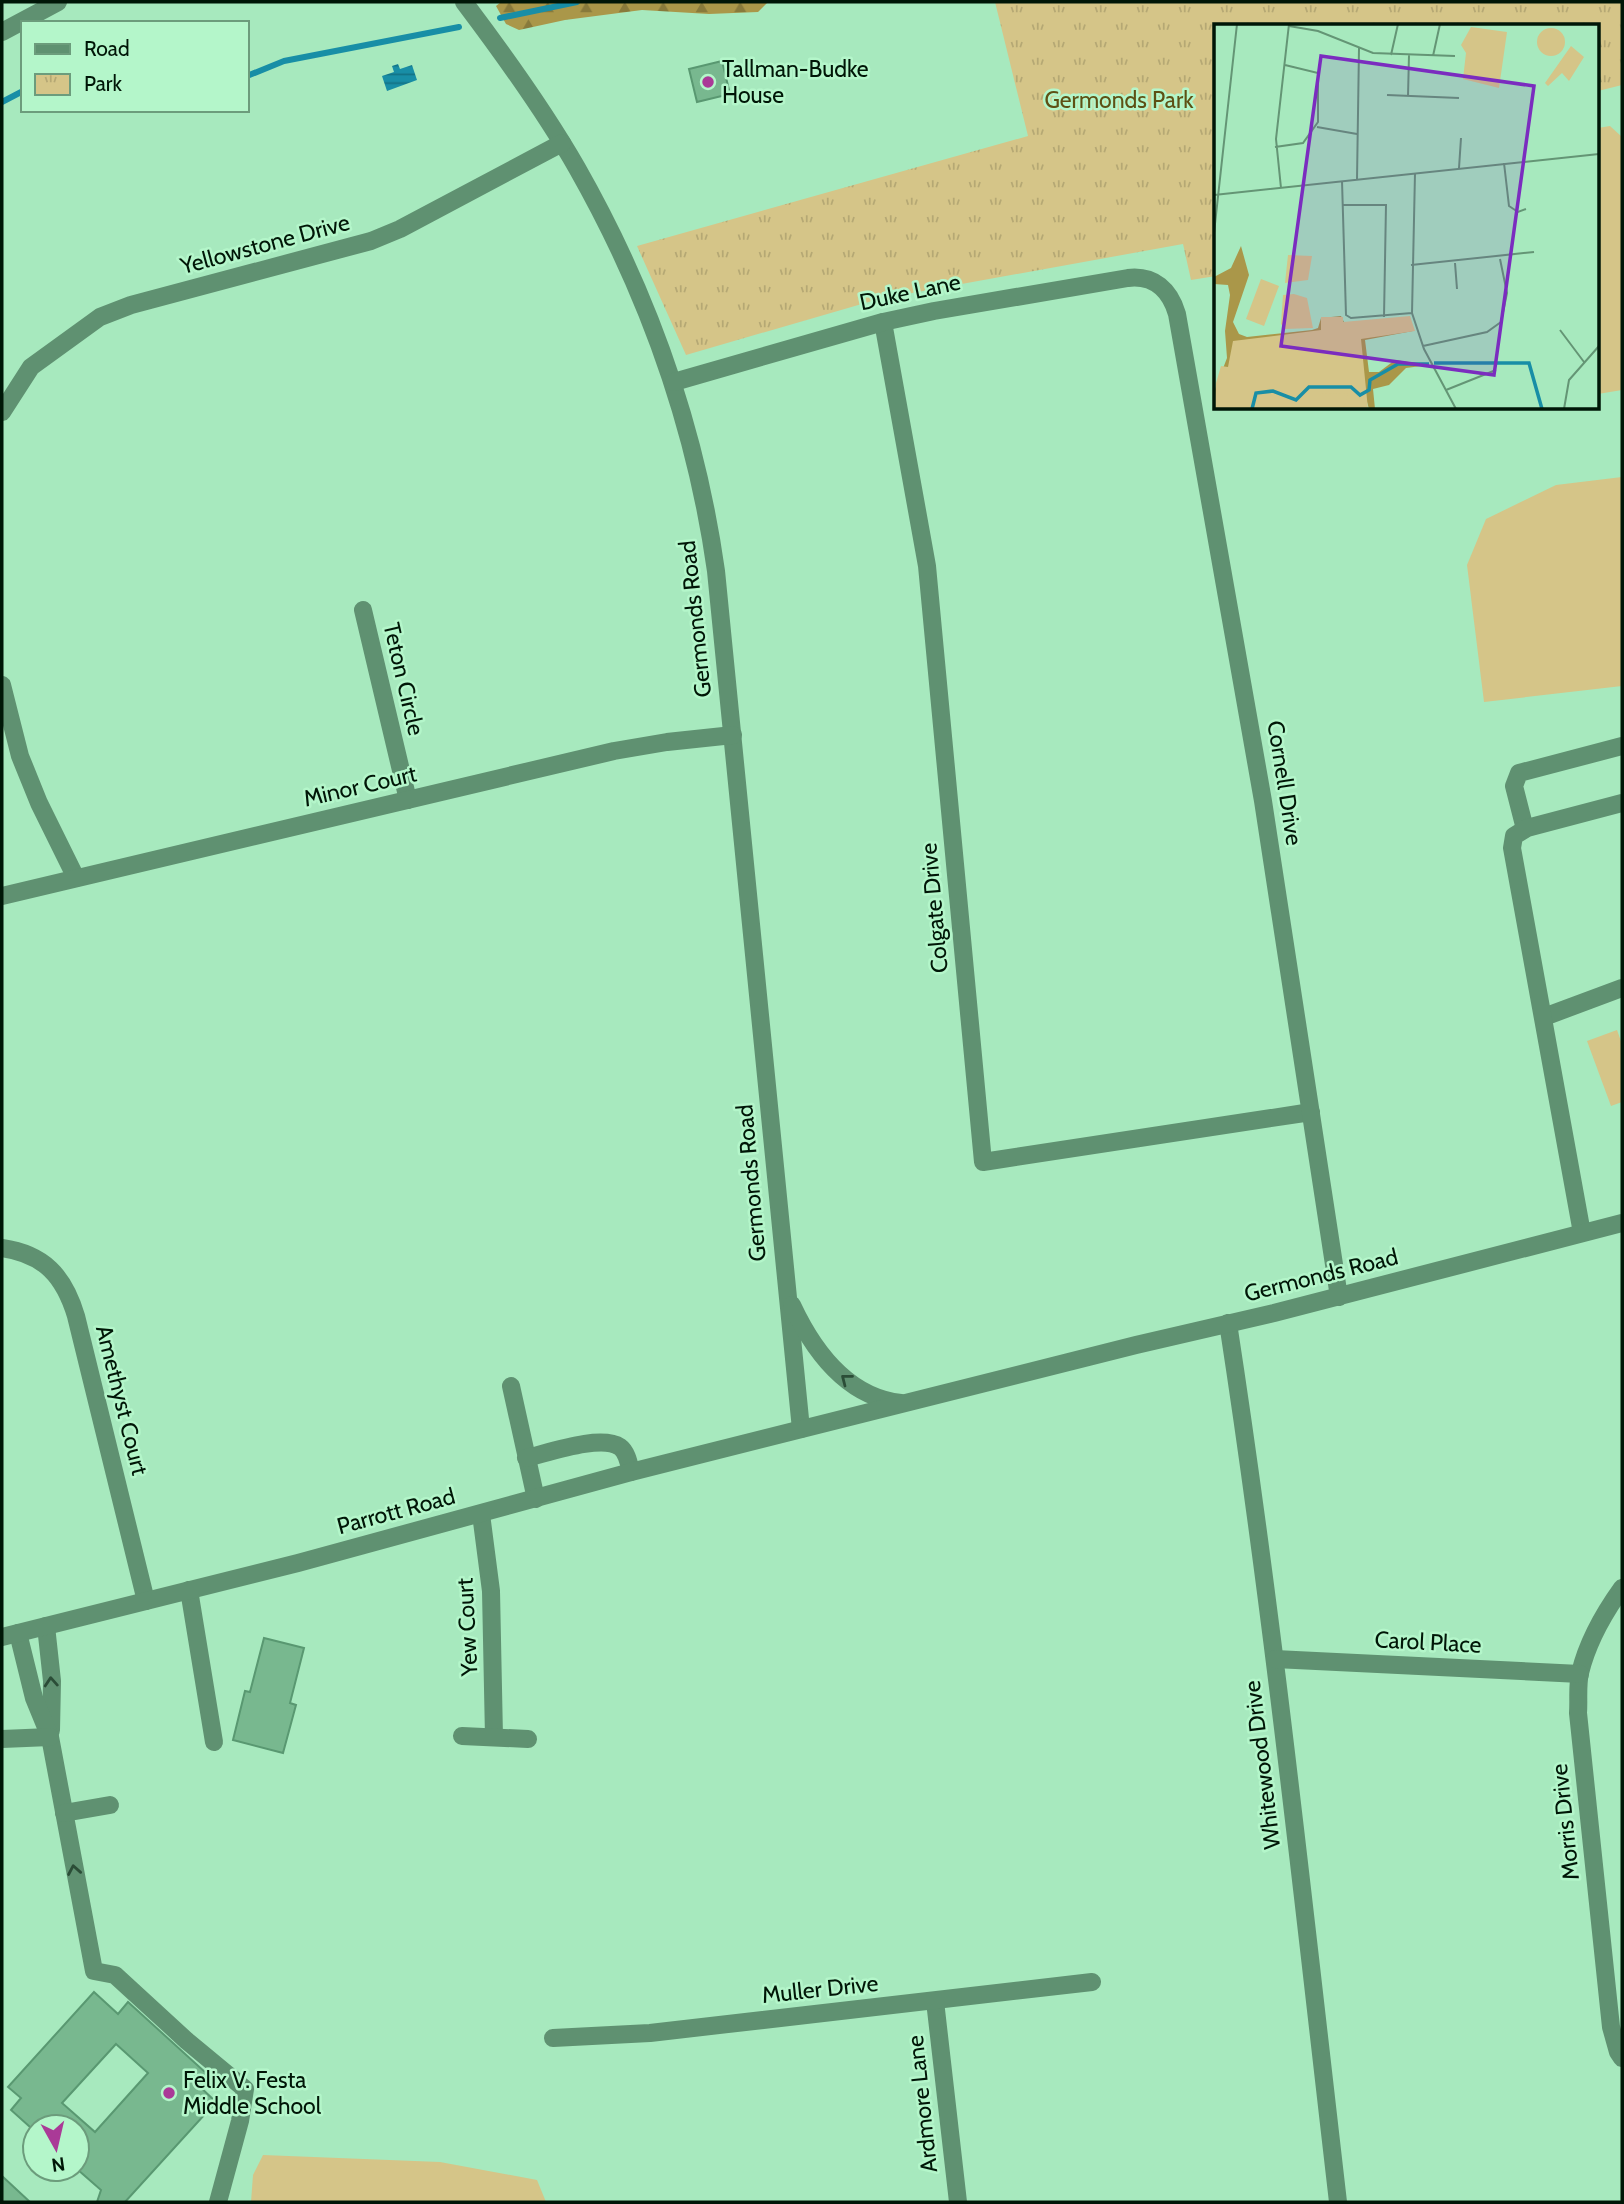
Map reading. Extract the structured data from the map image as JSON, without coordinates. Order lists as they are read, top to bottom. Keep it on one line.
{"streets":{"street":["Yellowstone Drive","Duke Lane","Germonds Road","Teton Circle","Cornell Drive","Minor Court","Colgate Drive","Amethyst Court","Parrott Road","Yew Court","Carol Place","Whitewood Drive","Morris Drive","Muller Drive","Ardmore Lane"]},"crossings":[["Yellowstone Drive","Germonds Road"],["Duke Lane","Germonds Road"],["Duke Lane","Cornell Drive"],["Duke Lane","Colgate Drive"],["Germonds Road","Cornell Drive"],["Germonds Road","Minor Court"],["Germonds Road","Parrott Road"],["Germonds Road","Whitewood Drive"],["Teton Circle","Minor Court"],["Cornell Drive","Colgate Drive"],["Amethyst Court","Parrott Road"],["Parrott Road","Yew Court"],["Carol Place","Whitewood Drive"],["Carol Place","Morris Drive"],["Muller Drive","Ardmore Lane"]],"parks":["Germonds Park"],"places":["Tallman-Budke House","Felix V. Festa Middle School"],"legend":["Road","Park"],"north":"bottom"}
